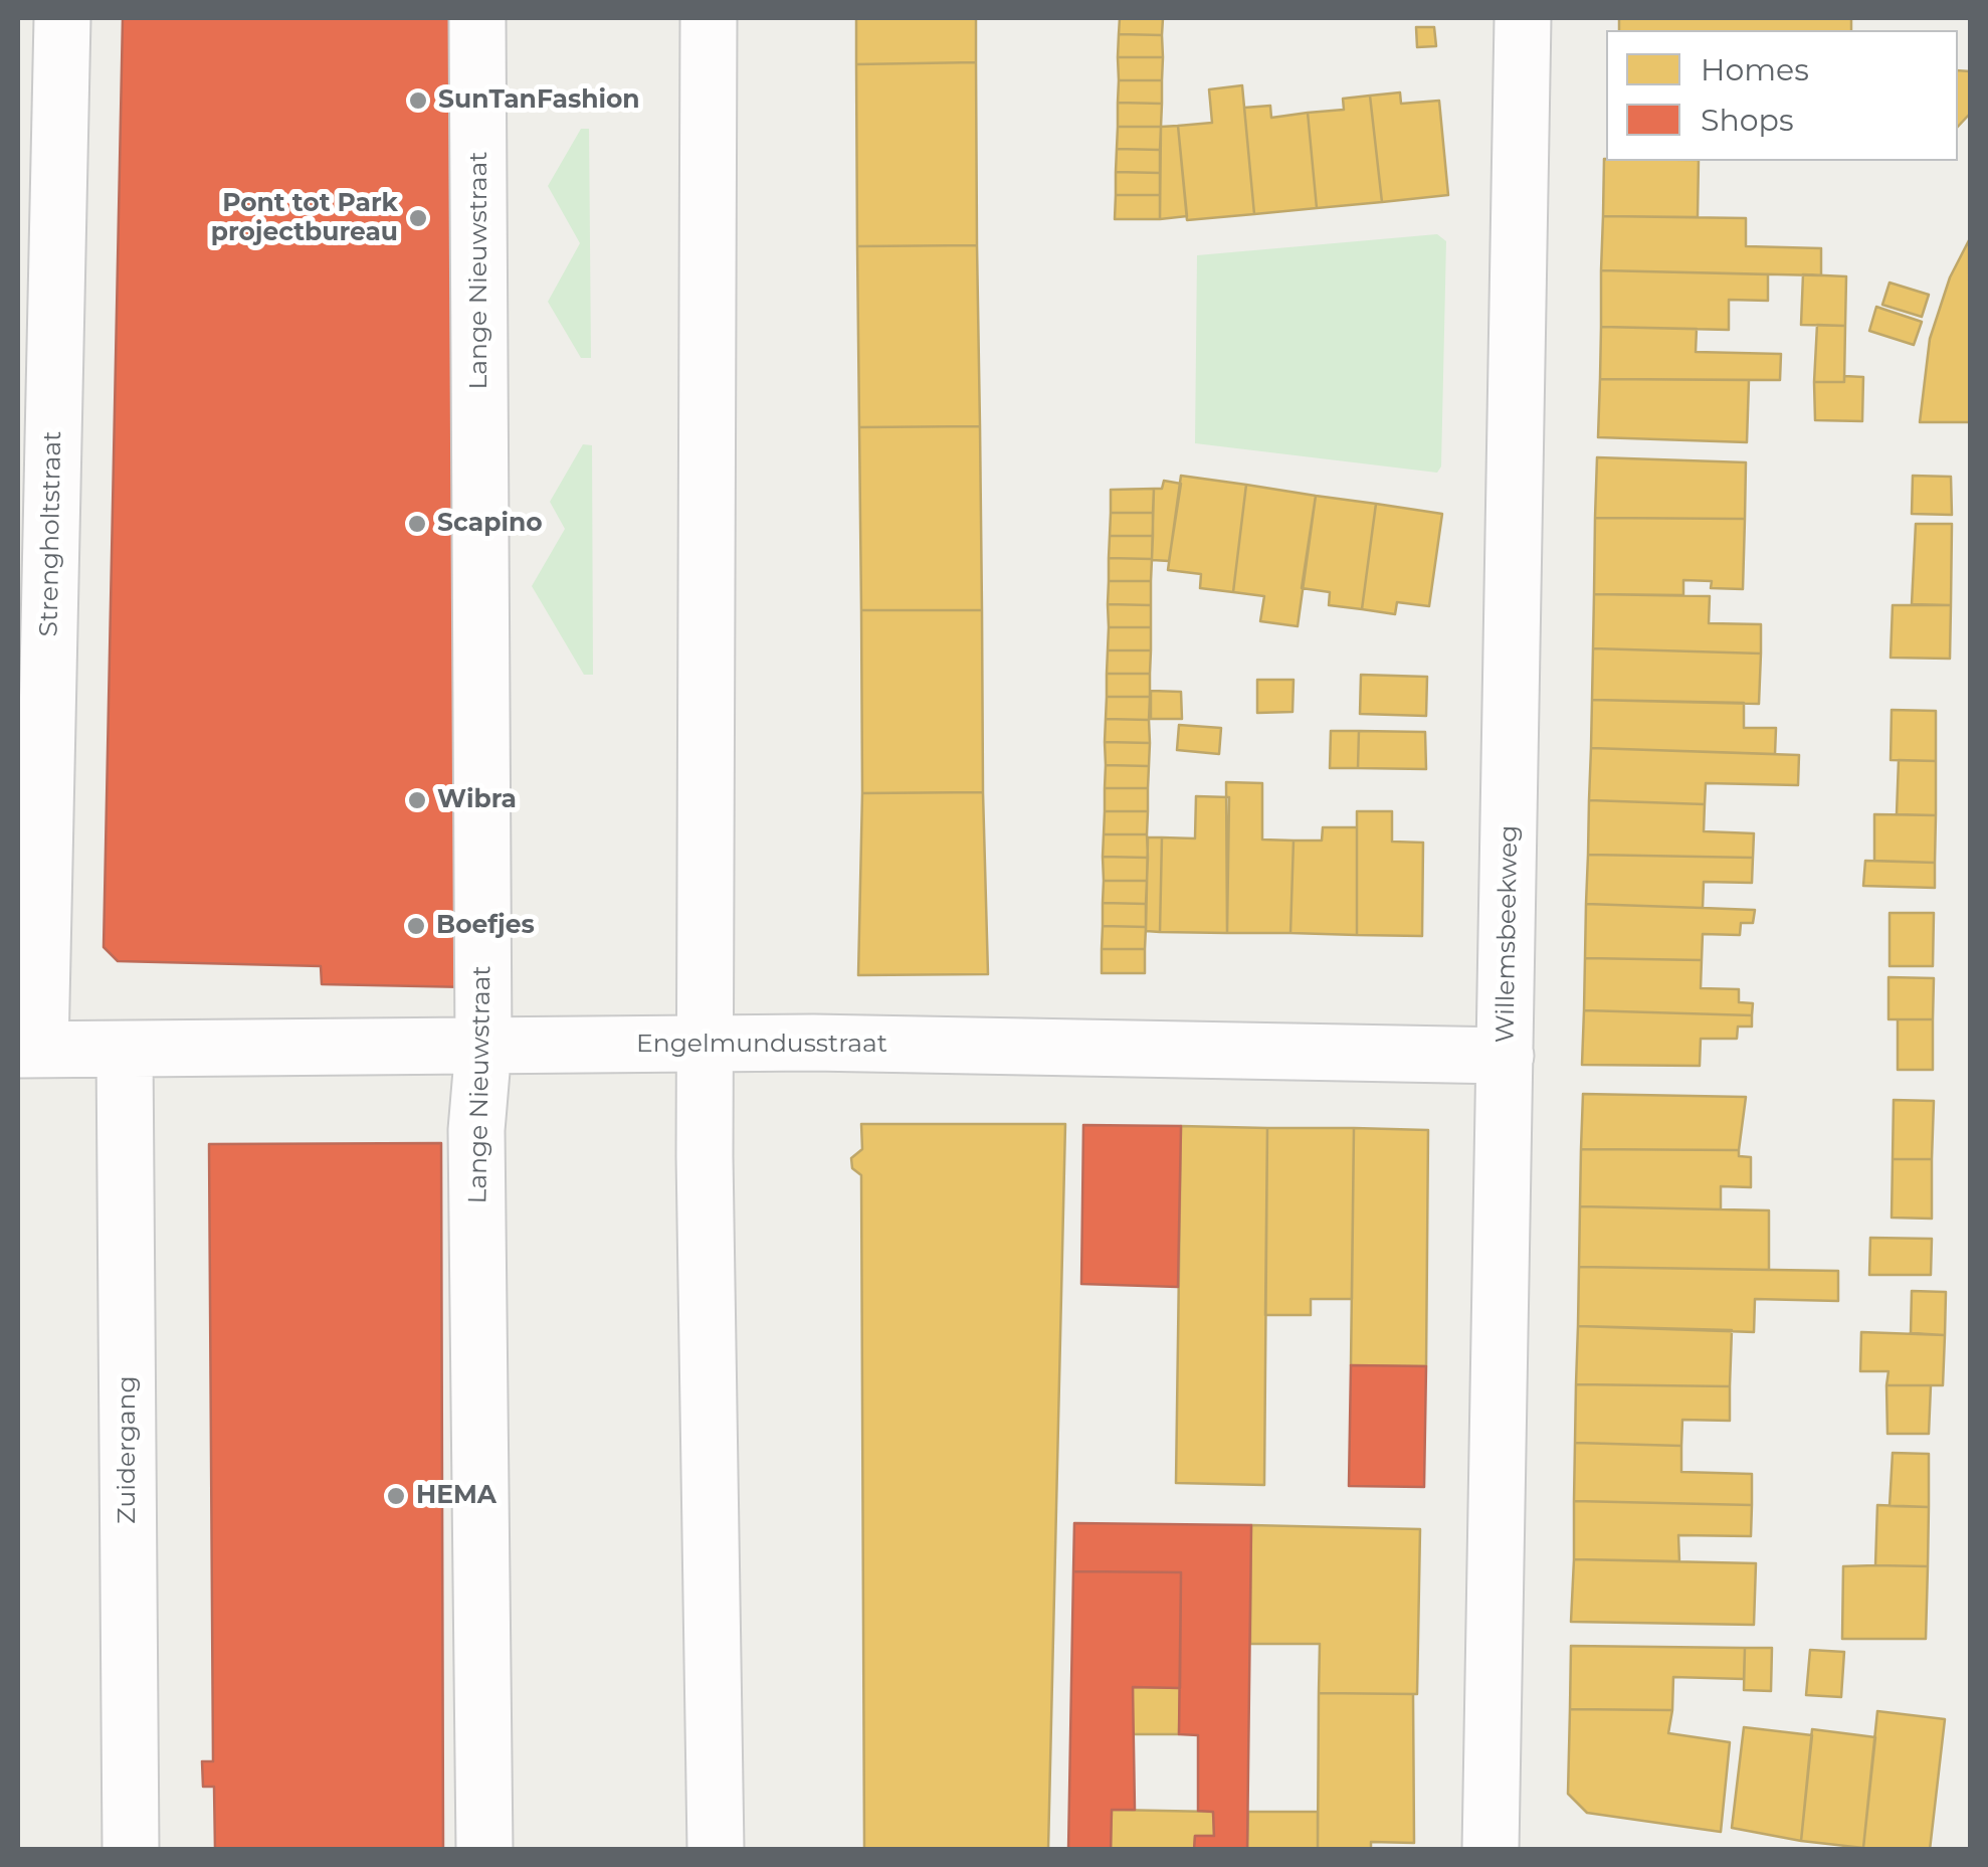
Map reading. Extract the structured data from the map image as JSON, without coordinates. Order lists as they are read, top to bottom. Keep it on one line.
{"streets":{"street":["Lange Nieuwstraat","Strengholtstraat","Willemsbeekweg","Engelmundusstraat","Zuidergang"]},"crossings":[["Lange Nieuwstraat","Engelmundusstraat"],["Strengholtstraat","Engelmundusstraat"],["Willemsbeekweg","Engelmundusstraat"],["Engelmundusstraat","Zuidergang"]],"places":["SunTanFashion","Pont tot Park projectbureau","Scapino","Wibra","Boefjes","HEMA"],"legend":["Homes","Shops"]}
